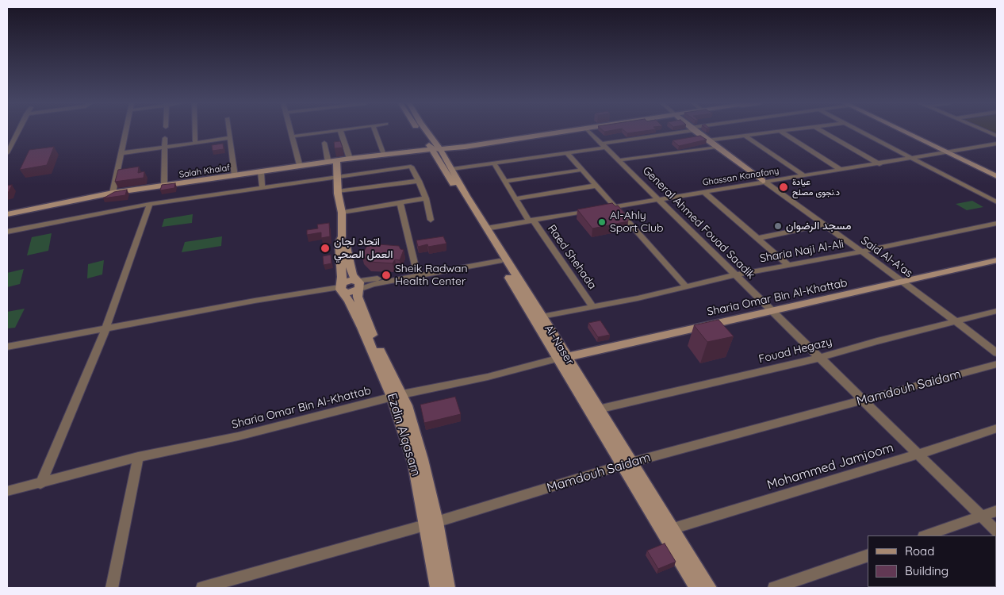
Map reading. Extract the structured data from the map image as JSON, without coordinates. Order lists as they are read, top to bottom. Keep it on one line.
{"streets":{"main road":["Salah Khalaf","Sharia Omar Bin Al-Khattab","Al-Naser","Ezdin Alqasam"],"street":["Ghassan Kanafany","General Ahmed Fouad Saadik","Sharia Naji Al-Ali","Raed Shehada","Said Al-A'as","Fouad Hegazy","Mamdouh Saidam","Mohammed Jamjoom"]},"crossings":[["Salah Khalaf","Al-Naser"],["Salah Khalaf","Ezdin Alqasam"],["Ghassan Kanafany","General Ahmed Fouad Saadik"],["Ghassan Kanafany","Said Al-A'as"],["General Ahmed Fouad Saadik","Sharia Naji Al-Ali"],["General Ahmed Fouad Saadik","Sharia Omar Bin Al-Khattab"],["General Ahmed Fouad Saadik","Fouad Hegazy"],["General Ahmed Fouad Saadik","Mamdouh Saidam"],["General Ahmed Fouad Saadik","Mohammed Jamjoom"],["Sharia Naji Al-Ali","Raed Shehada"],["Sharia Naji Al-Ali","Said Al-A'as"],["Sharia Naji Al-Ali","Al-Naser"],["Said Al-A'as","Sharia Omar Bin Al-Khattab"],["Said Al-A'as","Fouad Hegazy"],["Sharia Omar Bin Al-Khattab","Al-Naser"],["Sharia Omar Bin Al-Khattab","Ezdin Alqasam"],["Al-Naser","Fouad Hegazy"],["Al-Naser","Mamdouh Saidam"],["Al-Naser","Mohammed Jamjoom"],["Mamdouh Saidam","Ezdin Alqasam"]],"places":["عيادة د.نجوى مصلح","Al-Ahly Sport Club","مسجد الرضوان","اتحاد لجان العمل الصحي","Sheik Radwan Health Center"],"legend":["Road","Building"]}
